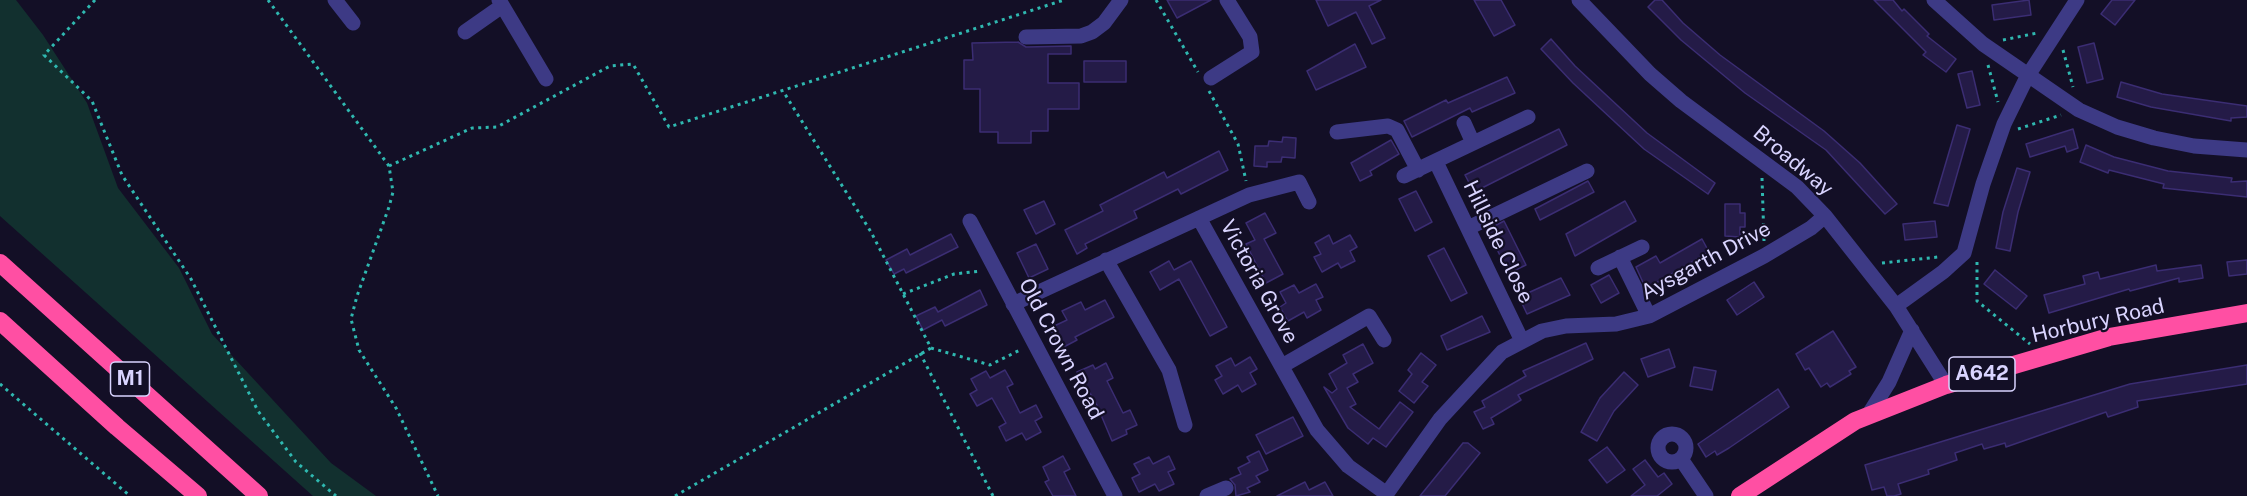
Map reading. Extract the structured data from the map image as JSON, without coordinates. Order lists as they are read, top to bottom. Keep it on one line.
{"streets":{"highway":["Horbury Road","A642","M1"],"street":["Broadway","Hillside Close","Aysgarth Drive","Victoria Grove","Old Crown Road"]},"crossings":[["Broadway","Aysgarth Drive"],["Broadway","Horbury Road"],["Hillside Close","Aysgarth Drive"],["Aysgarth Drive","Victoria Grove"],["Victoria Grove","Old Crown Road"]]}
